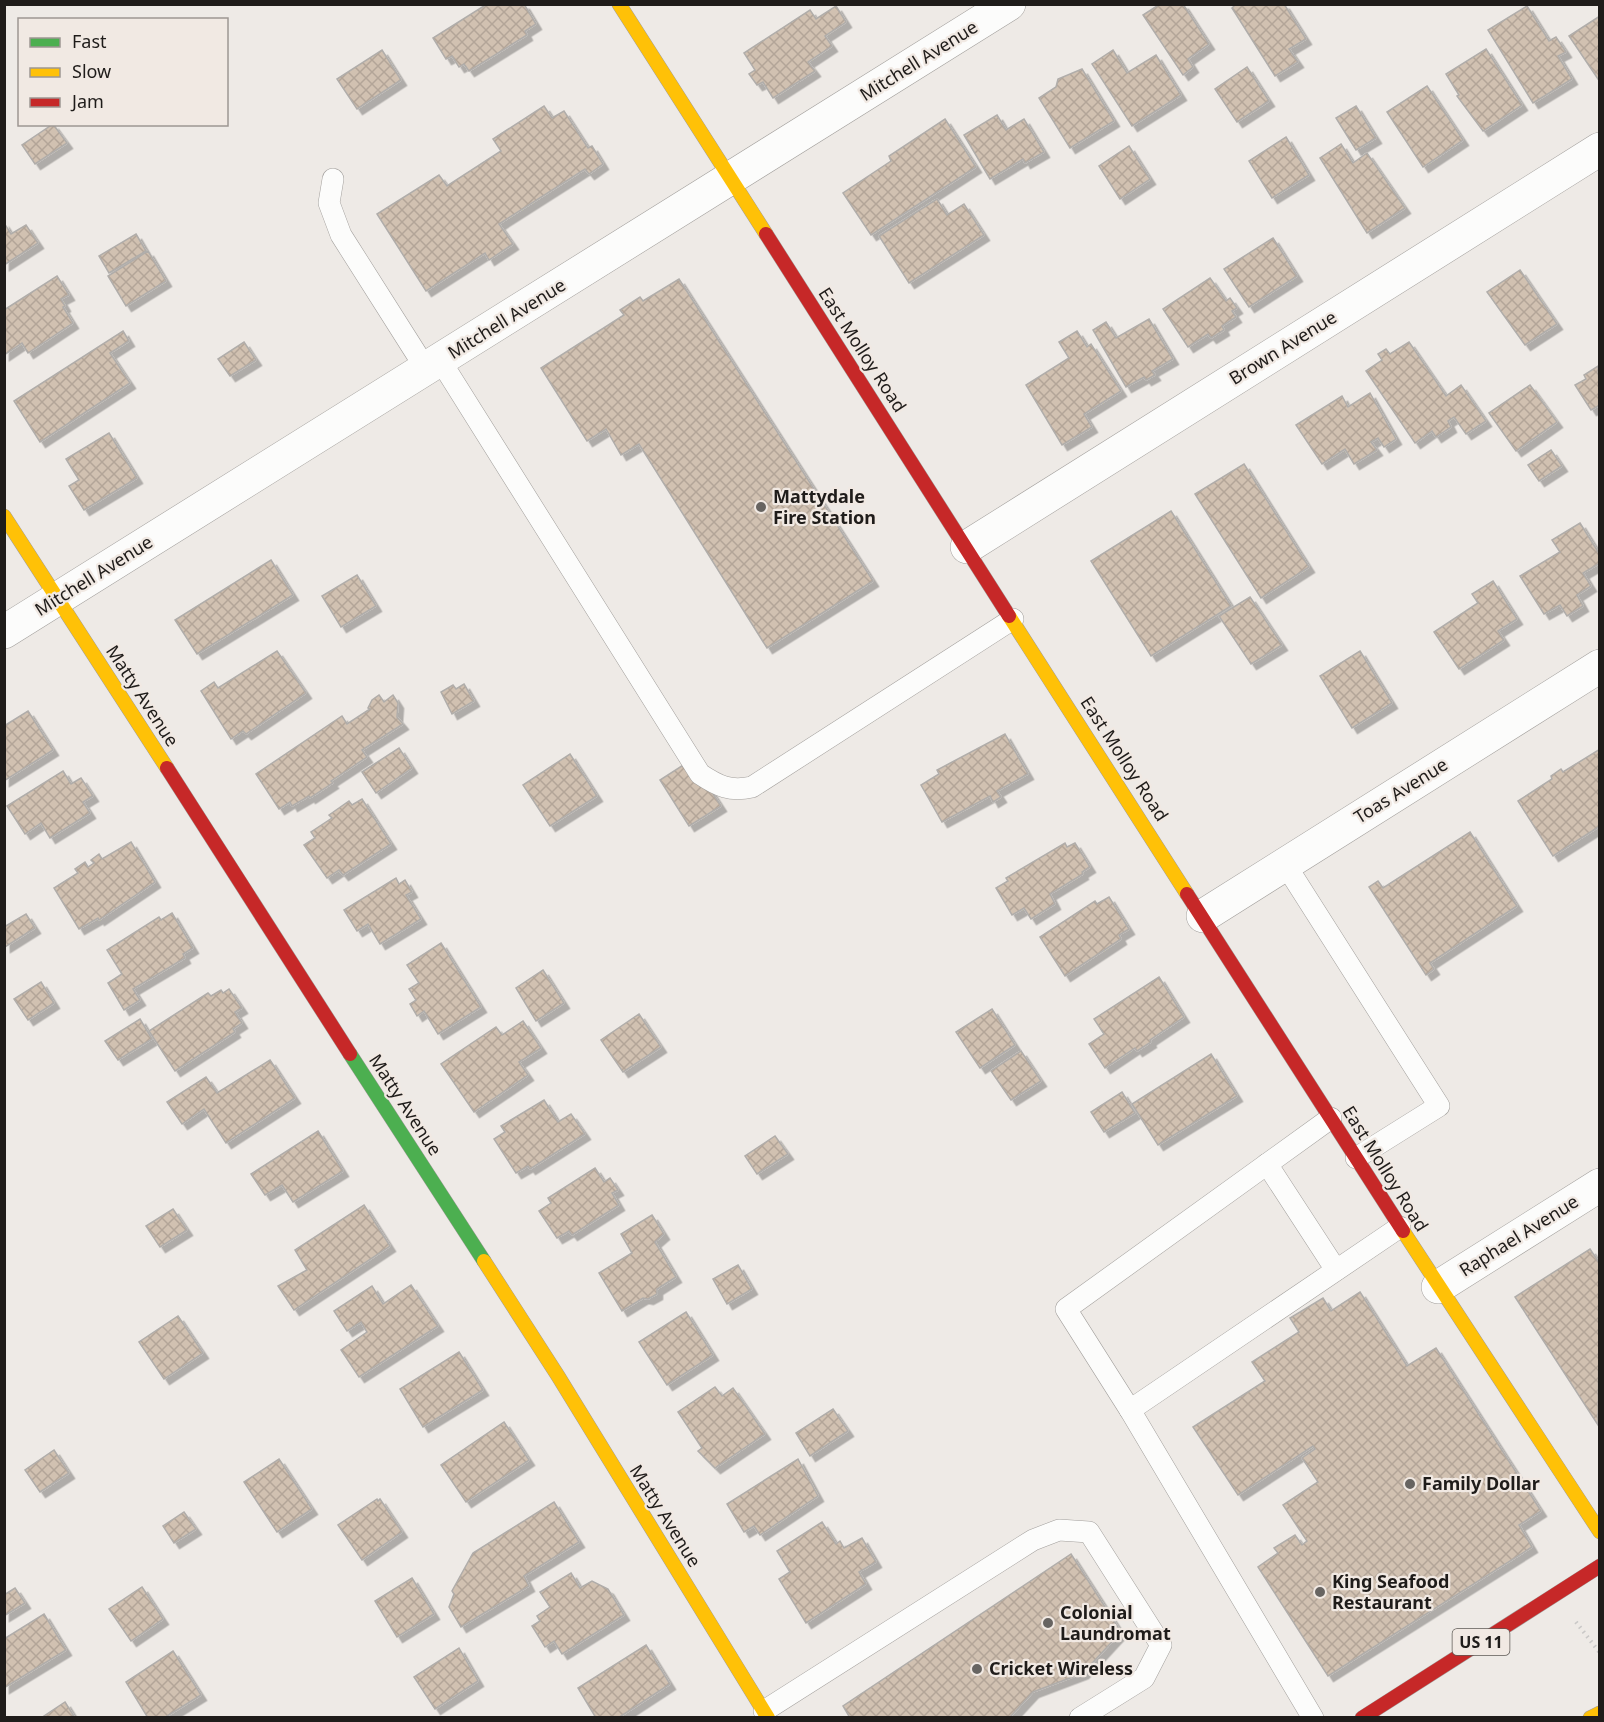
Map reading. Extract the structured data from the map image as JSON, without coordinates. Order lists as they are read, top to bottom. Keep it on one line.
{"streets":{"street":["Mitchell Avenue","Brown Avenue","East Molloy Road","Matty Avenue","Toas Avenue","Raphael Avenue","US 11"]},"crossings":[["Mitchell Avenue","East Molloy Road"],["Mitchell Avenue","Matty Avenue"],["Brown Avenue","East Molloy Road"],["East Molloy Road","Toas Avenue"],["East Molloy Road","Raphael Avenue"]],"places":["Mattydale Fire Station","Family Dollar","King Seafood Restaurant","Colonial Laundromat","Cricket Wireless"],"legend":["Fast","Slow","Jam"]}
